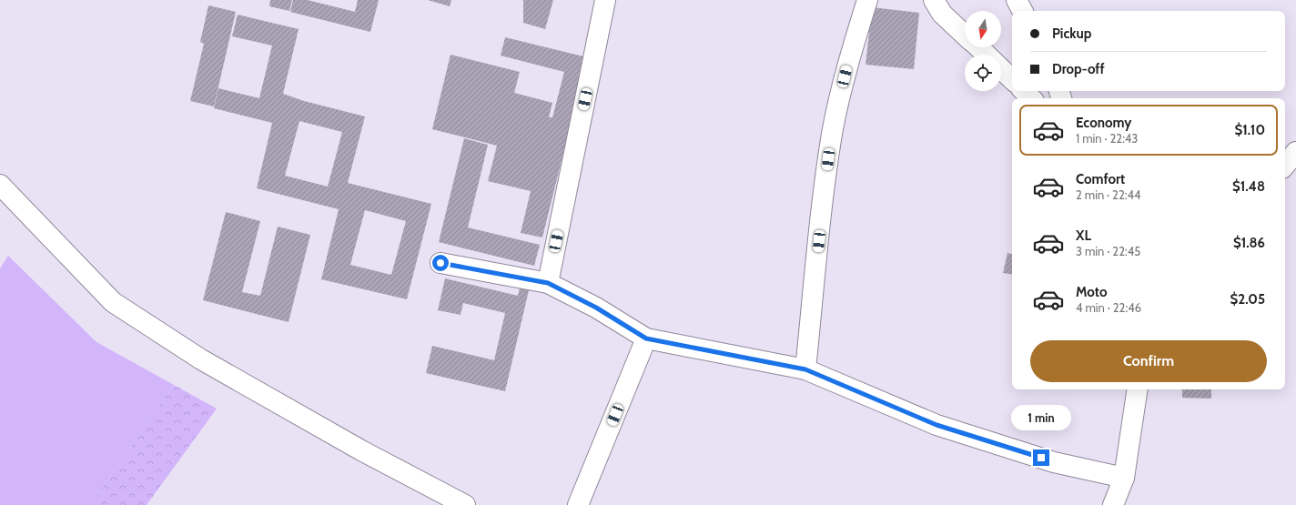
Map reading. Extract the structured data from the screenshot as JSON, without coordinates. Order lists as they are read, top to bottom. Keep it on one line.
{"north":"bottom","page":{"banner":["Pickup","Drop-off"],"list":[{"name":"Economy","note":"1 min · 22:43","value":"$1.10"},{"name":"Comfort","note":"2 min · 22:44","value":"$1.48"},{"name":"XL","note":"3 min · 22:45","value":"$1.86"},{"name":"Moto","note":"4 min · 22:46","value":"$2.05"}],"buttons":"Confirm","bubble":"1 min"}}
